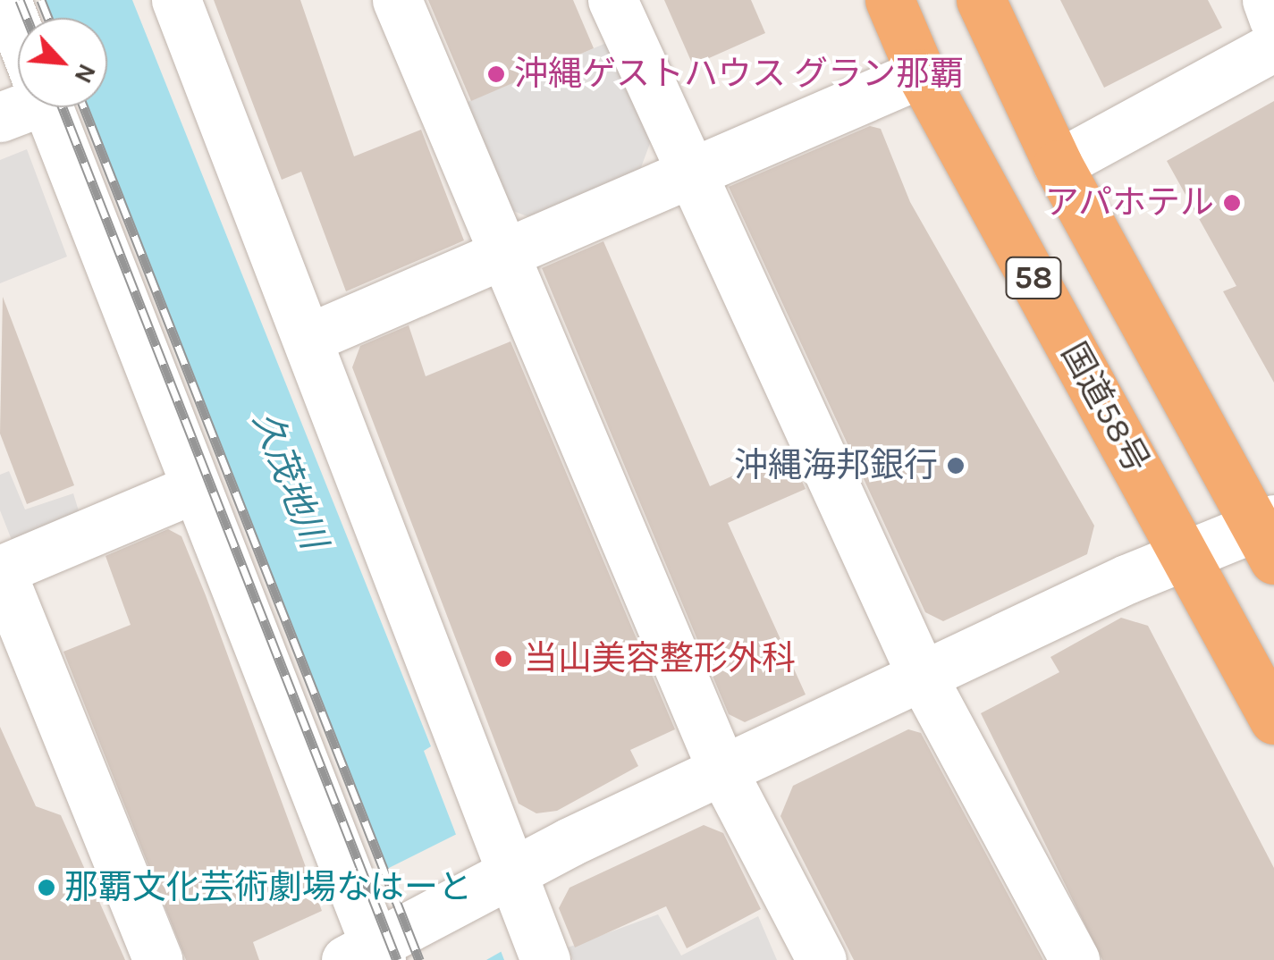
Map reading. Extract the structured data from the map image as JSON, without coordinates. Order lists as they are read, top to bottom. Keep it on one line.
{"streets":{"highway":["58","国道58号"]},"water":["久茂地川"],"places":["沖縄ゲストハウス グラン那覇","アパホテル","沖縄海邦銀行","当山美容整形外科","那覇文化芸術劇場なはーと"],"north":"bottom right"}
